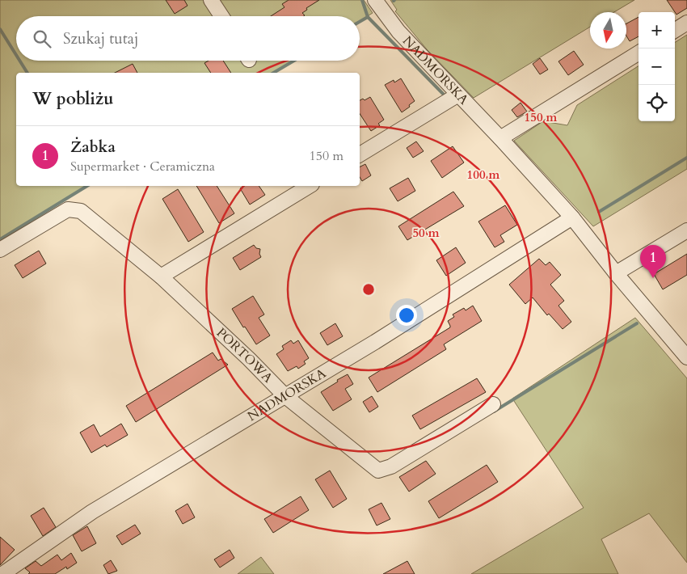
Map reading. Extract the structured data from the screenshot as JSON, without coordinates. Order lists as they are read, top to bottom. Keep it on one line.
{"streets":{"street":["NADMORSKA","PORTOWA"]},"crossings":[["NADMORSKA","PORTOWA"]],"north":"bottom","page":{"map_buttons":["+","−"],"search":"Szukaj tutaj","heading":"W pobliżu","list":[{"mark":"1","name":"Żabka","note":"Supermarket · Ceramiczna","value":"150 m"}],"pins":"1"},"rings":["150 m","100 m","50 m"]}
